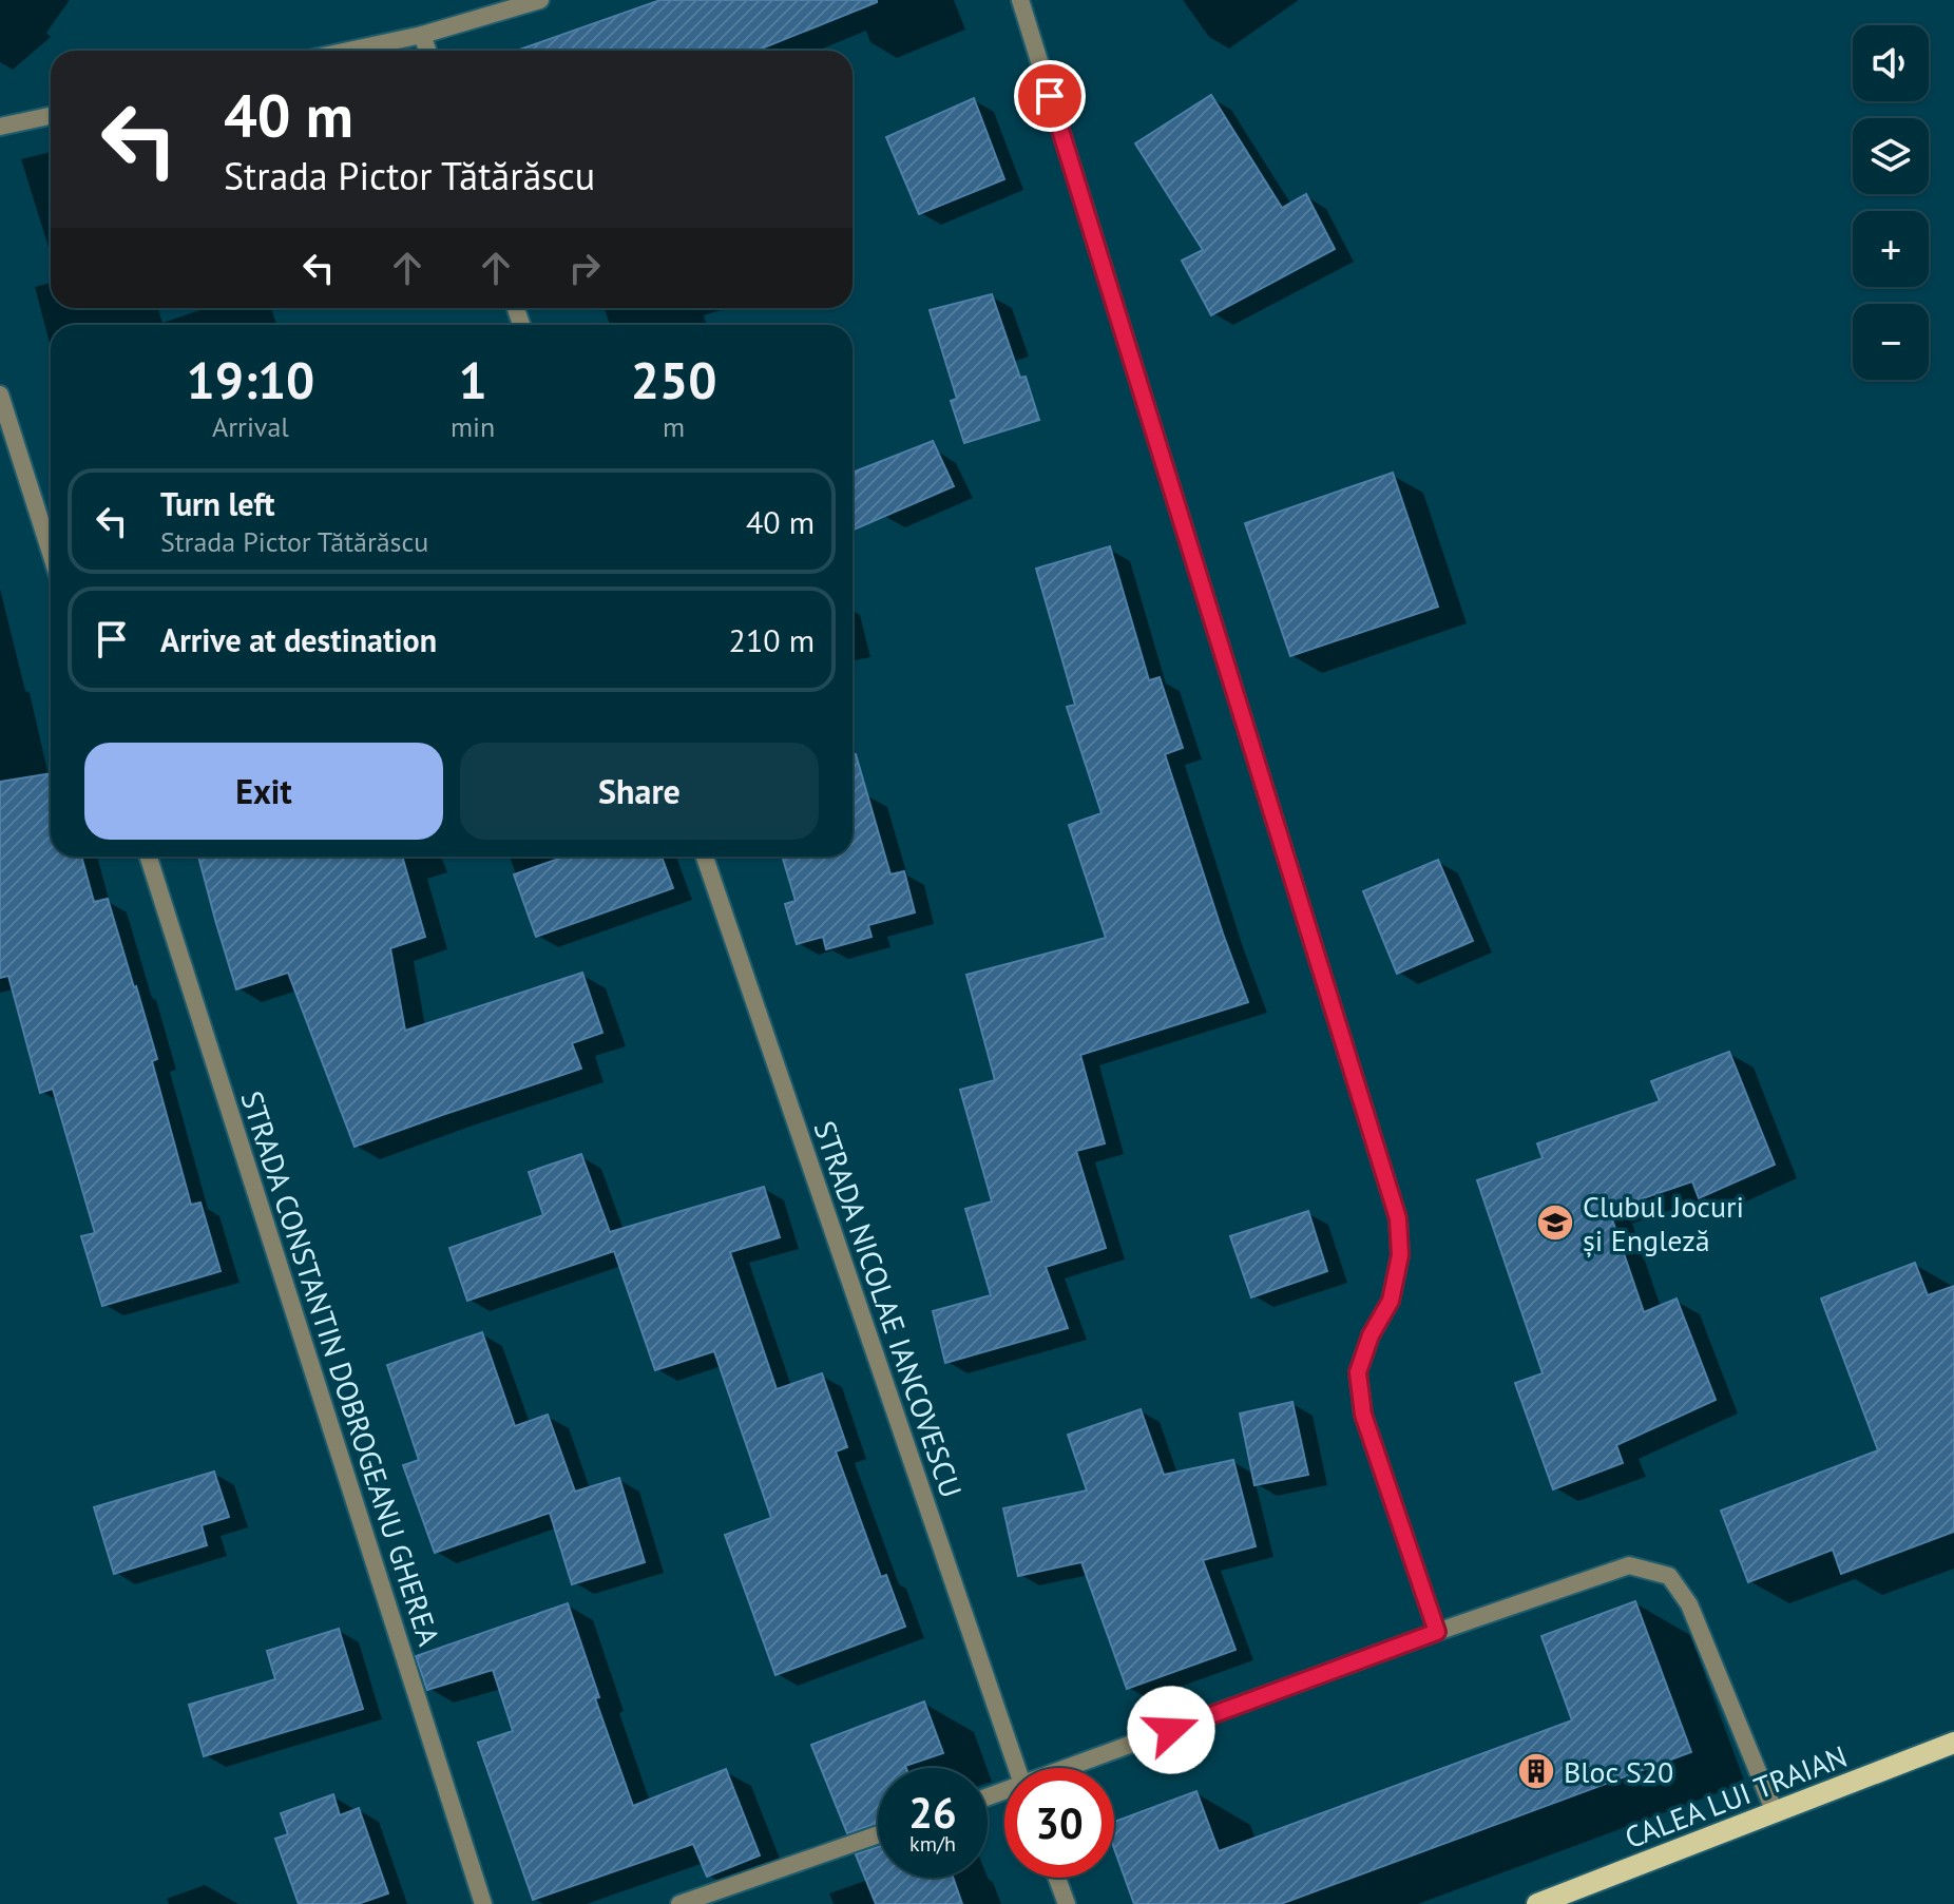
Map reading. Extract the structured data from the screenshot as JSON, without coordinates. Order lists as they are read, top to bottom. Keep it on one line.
{"streets":{"main road":["CALEA LUI TRAIAN"],"street":["STRADA NICOLAE IANCOVESCU","STRADA CONSTANTIN DOBROGEANU GHEREA"]},"places":{"school or university":["Clubul Jocuri și Engleză"],"building":["Bloc S20"]},"page":{"map_buttons":["+","−"],"turn":["40 m","Strada Pictor Tătărăscu"],"eta":["19:10","Arrival","1","min","250","m"],"list":[{"name":"Turn left","note":"Strada Pictor Tătărăscu","value":"40 m"},{"name":"Arrive at destination","value":"210 m"}],"buttons":["Exit","Share"],"speed":"26 km/h","limit":"30"}}
